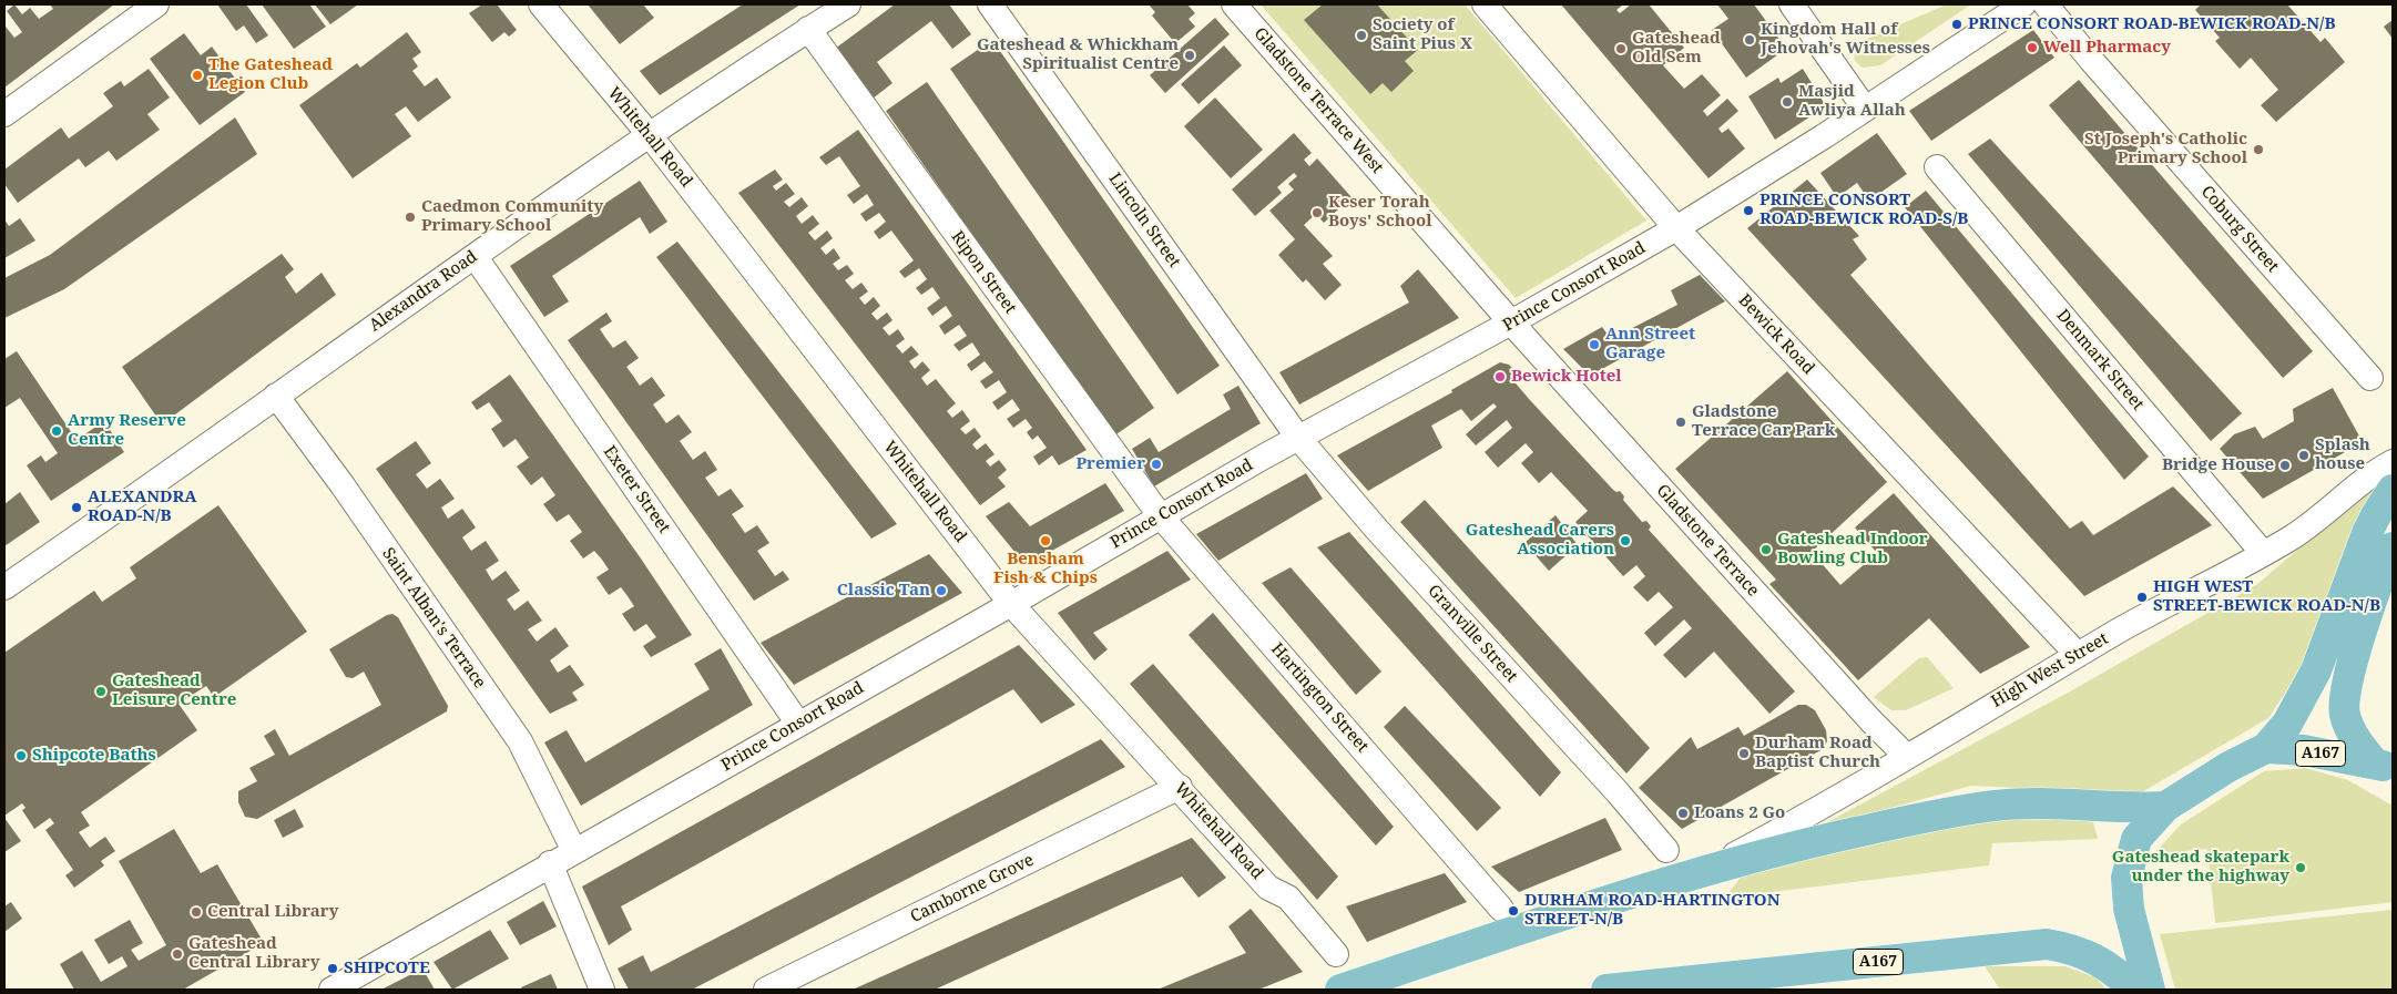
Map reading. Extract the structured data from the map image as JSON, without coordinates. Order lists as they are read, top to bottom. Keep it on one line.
{"streets":{"main road":["A167"],"street":["Gladstone Terrace West","Whitehall Road","Lincoln Street","Coburg Street","Ripon Street","Prince Consort Road","Alexandra Road","Bewick Road","Denmark Street","Exeter Street","Gladstone Terrace","Saint Alban's Terrace","Granville Street","High West Street","Hartington Street","Camborne Grove"]},"crossings":[["Gladstone Terrace West","Prince Consort Road"],["Gladstone Terrace West","Gladstone Terrace"],["Whitehall Road","Prince Consort Road"],["Whitehall Road","Alexandra Road"],["Whitehall Road","Camborne Grove"],["Lincoln Street","Prince Consort Road"],["Lincoln Street","Granville Street"],["Ripon Street","Prince Consort Road"],["Ripon Street","Alexandra Road"],["Ripon Street","Hartington Street"],["Prince Consort Road","Bewick Road"],["Prince Consort Road","Exeter Street"],["Prince Consort Road","Gladstone Terrace"],["Prince Consort Road","Saint Alban's Terrace"],["Prince Consort Road","Granville Street"],["Prince Consort Road","Hartington Street"],["Alexandra Road","Exeter Street"],["Alexandra Road","Saint Alban's Terrace"],["Bewick Road","High West Street"],["Denmark Street","High West Street"],["Gladstone Terrace","High West Street"],["High West Street","A167"]],"places":["PRINCE CONSORT ROAD-BEWICK ROAD-N/B","Society of Saint Pius X","Kingdom Hall of Jehovah's Witnesses","Well Pharmacy","Gateshead Old Sem","Gateshead & Whickham Spiritualist Centre","The Gateshead Legion Club","Masjid Awliya Allah","St Joseph's Catholic Primary School","PRINCE CONSORT ROAD-BEWICK ROAD-S/B","Keser Torah Boys' School","Caedmon Community Primary School","Ann Street Garage","Bewick Hotel","Gladstone Terrace Car Park","Army Reserve Centre","Splash house","Premier","Bridge House","ALEXANDRA ROAD-N/B","Bensham Fish & Chips","Gateshead Carers Association","Gateshead Indoor Bowling Club","Classic Tan","HIGH WEST STREET-BEWICK ROAD-N/B","Gateshead Leisure Centre","Durham Road Baptist Church","Shipcote Baths","Loans 2 Go","Gateshead skatepark under the highway","DURHAM ROAD-HARTINGTON STREET-N/B","Central Library","Gateshead Central Library","SHIPCOTE"]}
